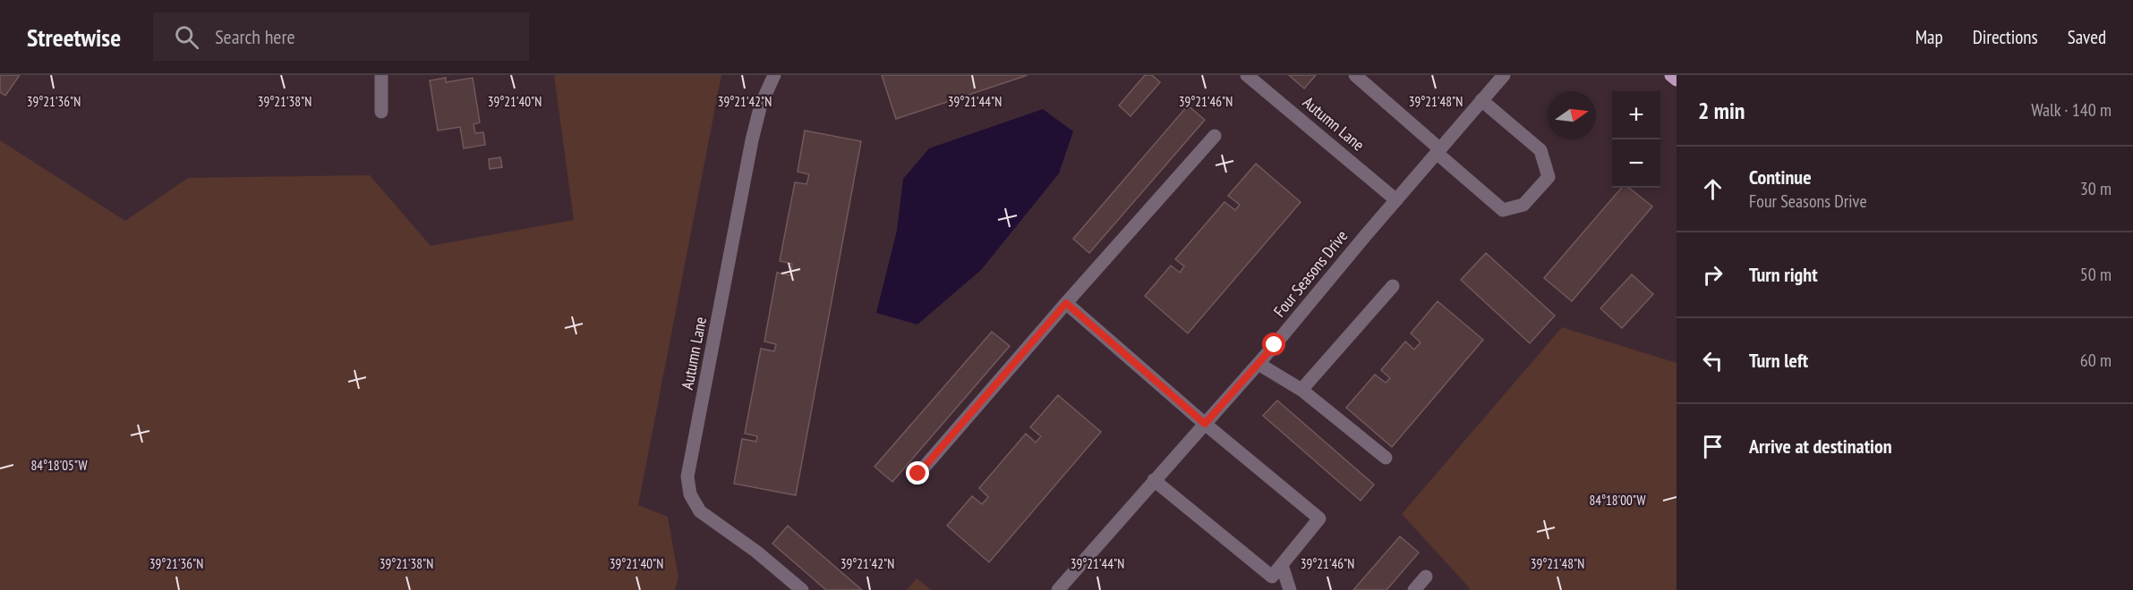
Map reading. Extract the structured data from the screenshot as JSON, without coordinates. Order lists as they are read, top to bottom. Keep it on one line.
{"streets":{"street":["Autumn Lane","Four Seasons Drive"]},"crossings":[["Autumn Lane","Four Seasons Drive"]],"north":"right","page":{"header":"Streetwise","search":"Search here","nav":["Map","Directions","Saved"],"heading":["2 min","Walk · 140 m"],"map_buttons":["+","−"],"list":[["Continue","Four Seasons Drive","30 m"],["Turn right","50 m"],["Turn left","60 m"],"Arrive at destination"]},"coordinates":["39°21'36\"N","39°21'38\"N","39°21'40\"N","39°21'42\"N","39°21'44\"N","39°21'46\"N","39°21'48\"N","84°18'05\"W","84°18'00\"W"]}
